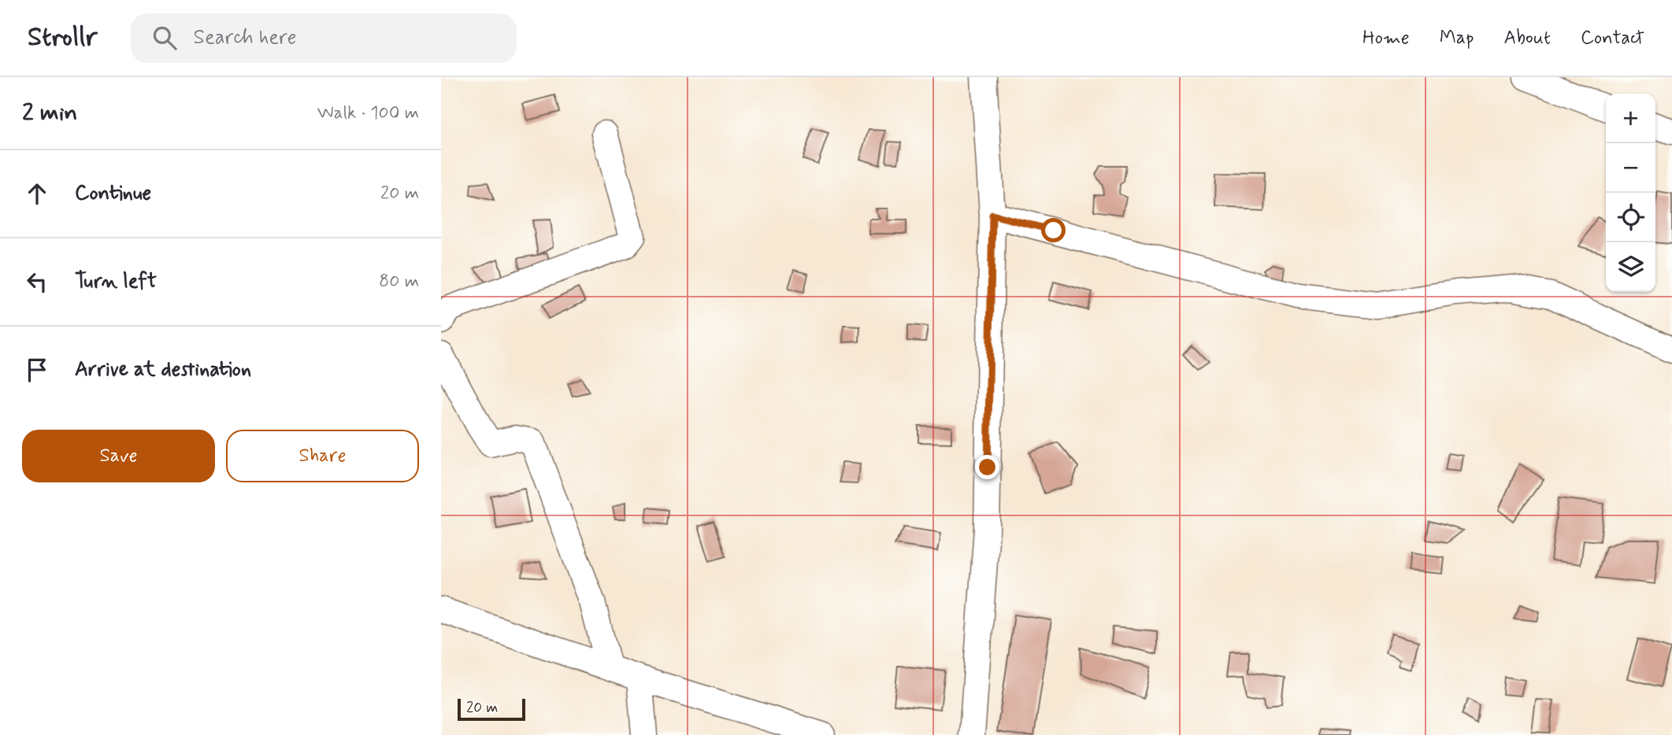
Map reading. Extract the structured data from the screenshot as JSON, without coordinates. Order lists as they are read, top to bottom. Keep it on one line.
{"scale_bar":"20 m","page":{"header":"Strollr","search":"Search here","nav":["Home","Map","About","Contact"],"heading":["2 min","Walk · 100 m"],"map_buttons":["+","−"],"list":[["Continue","20 m"],["Turn left","80 m"],"Arrive at destination"],"buttons":["Save","Share"],"scale":"20 m"}}
